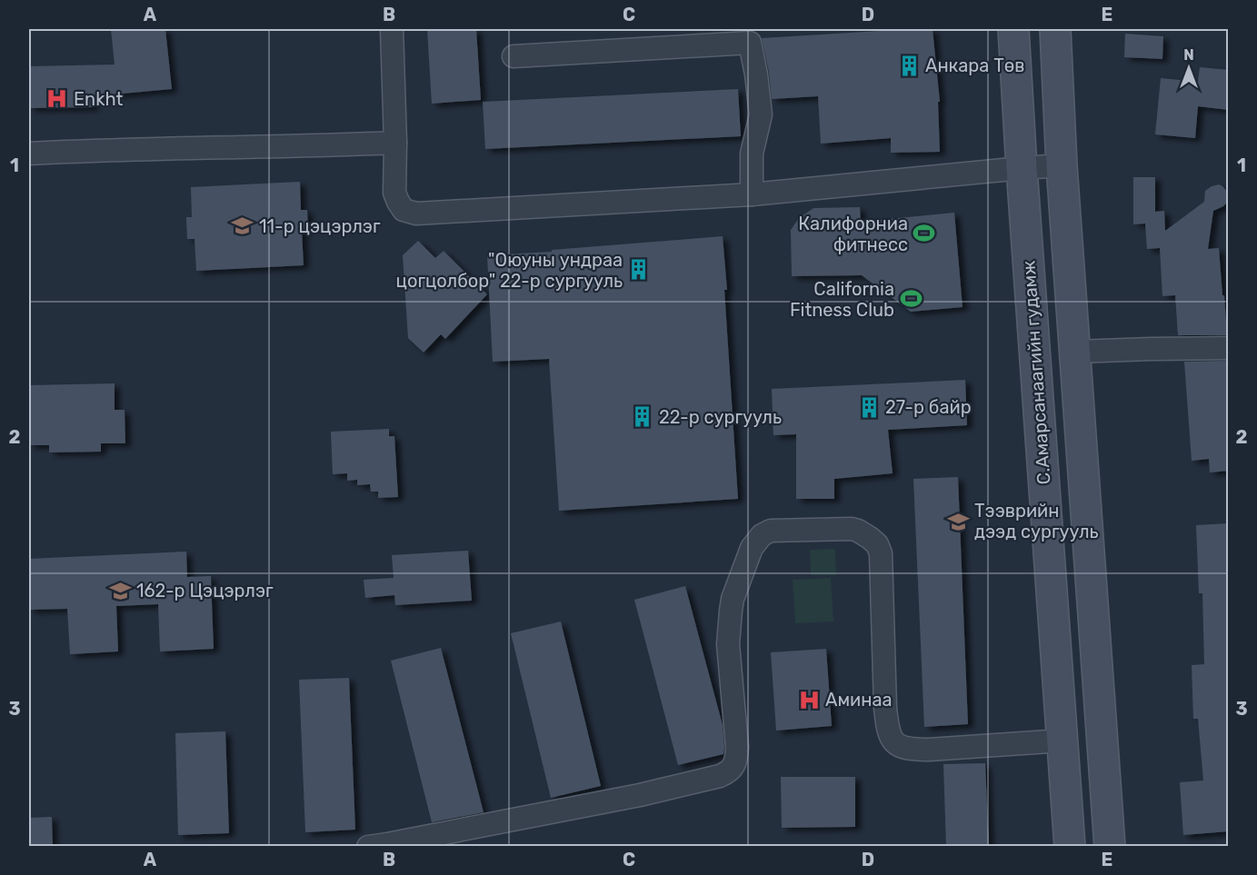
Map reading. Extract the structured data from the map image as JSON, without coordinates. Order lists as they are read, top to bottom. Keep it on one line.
{"streets":{"main road":["С.Амарсанаагийн гудамж"]},"places":{"building":["Анкара Төв","\"Оюуны ундраа цогцолбор\" 22-р сургууль","27-р байр","22-р сургууль"],"hospital":["Enkht","Аминаа"],"school or university":["11-р цэцэрлэг","Тээврийн дээд сургууль","162-р Цэцэрлэг"],"sports":["Калифорниа фитнесс","California Fitness Club"]},"north":"top","grid":{"columns":["A","B","C","D","E"],"rows":["1","2","3"]}}
